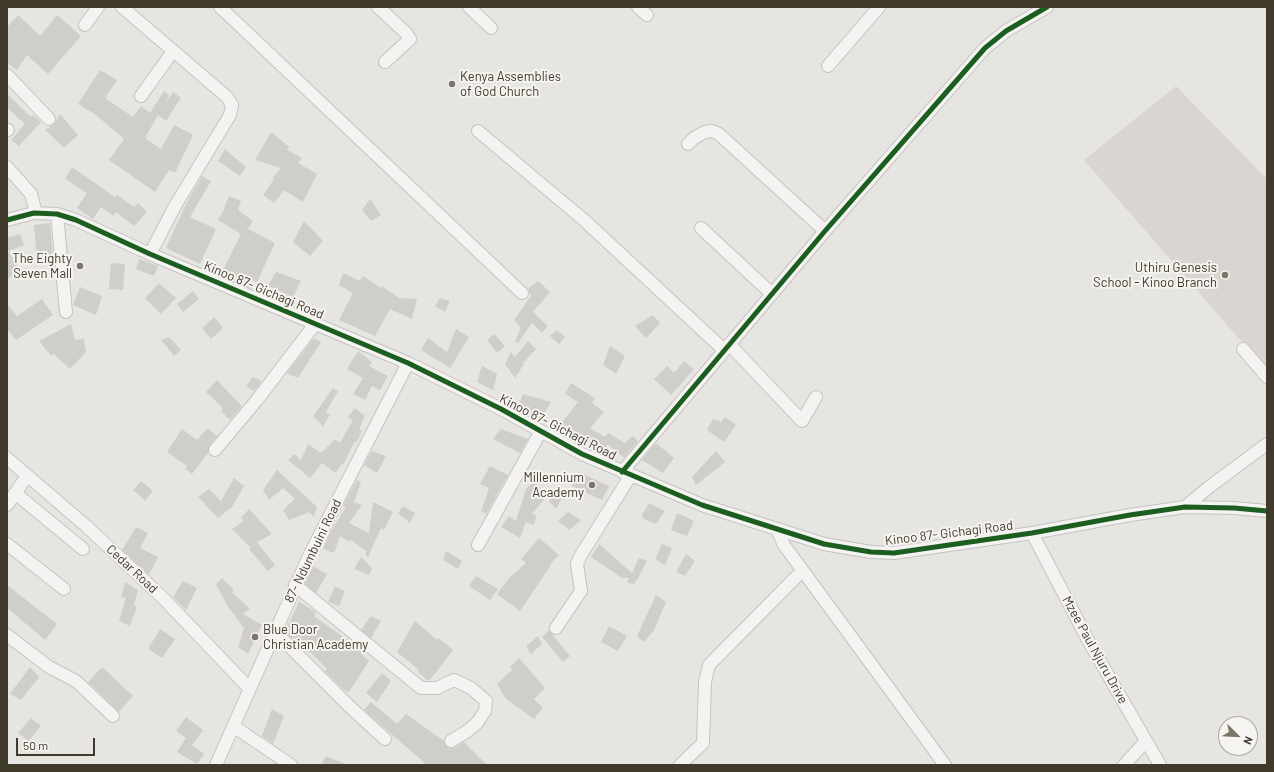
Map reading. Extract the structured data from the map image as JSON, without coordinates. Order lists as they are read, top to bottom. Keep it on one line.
{"streets":{"street":["Kinoo 87- Gichagi Road","87- Ndumbuini Road","Cedar Road","Mzee Paul Njuru Drive"]},"crossings":[["Kinoo 87- Gichagi Road","87- Ndumbuini Road"],["Kinoo 87- Gichagi Road","Mzee Paul Njuru Drive"],["87- Ndumbuini Road","Cedar Road"]],"places":["Kenya Assemblies of God Church","The Eighty Seven Mall","Uthiru Genesis School - Kinoo Branch","Millennium Academy","Blue Door Christian Academy"],"scale_bar":"50 m","north":"bottom right"}
